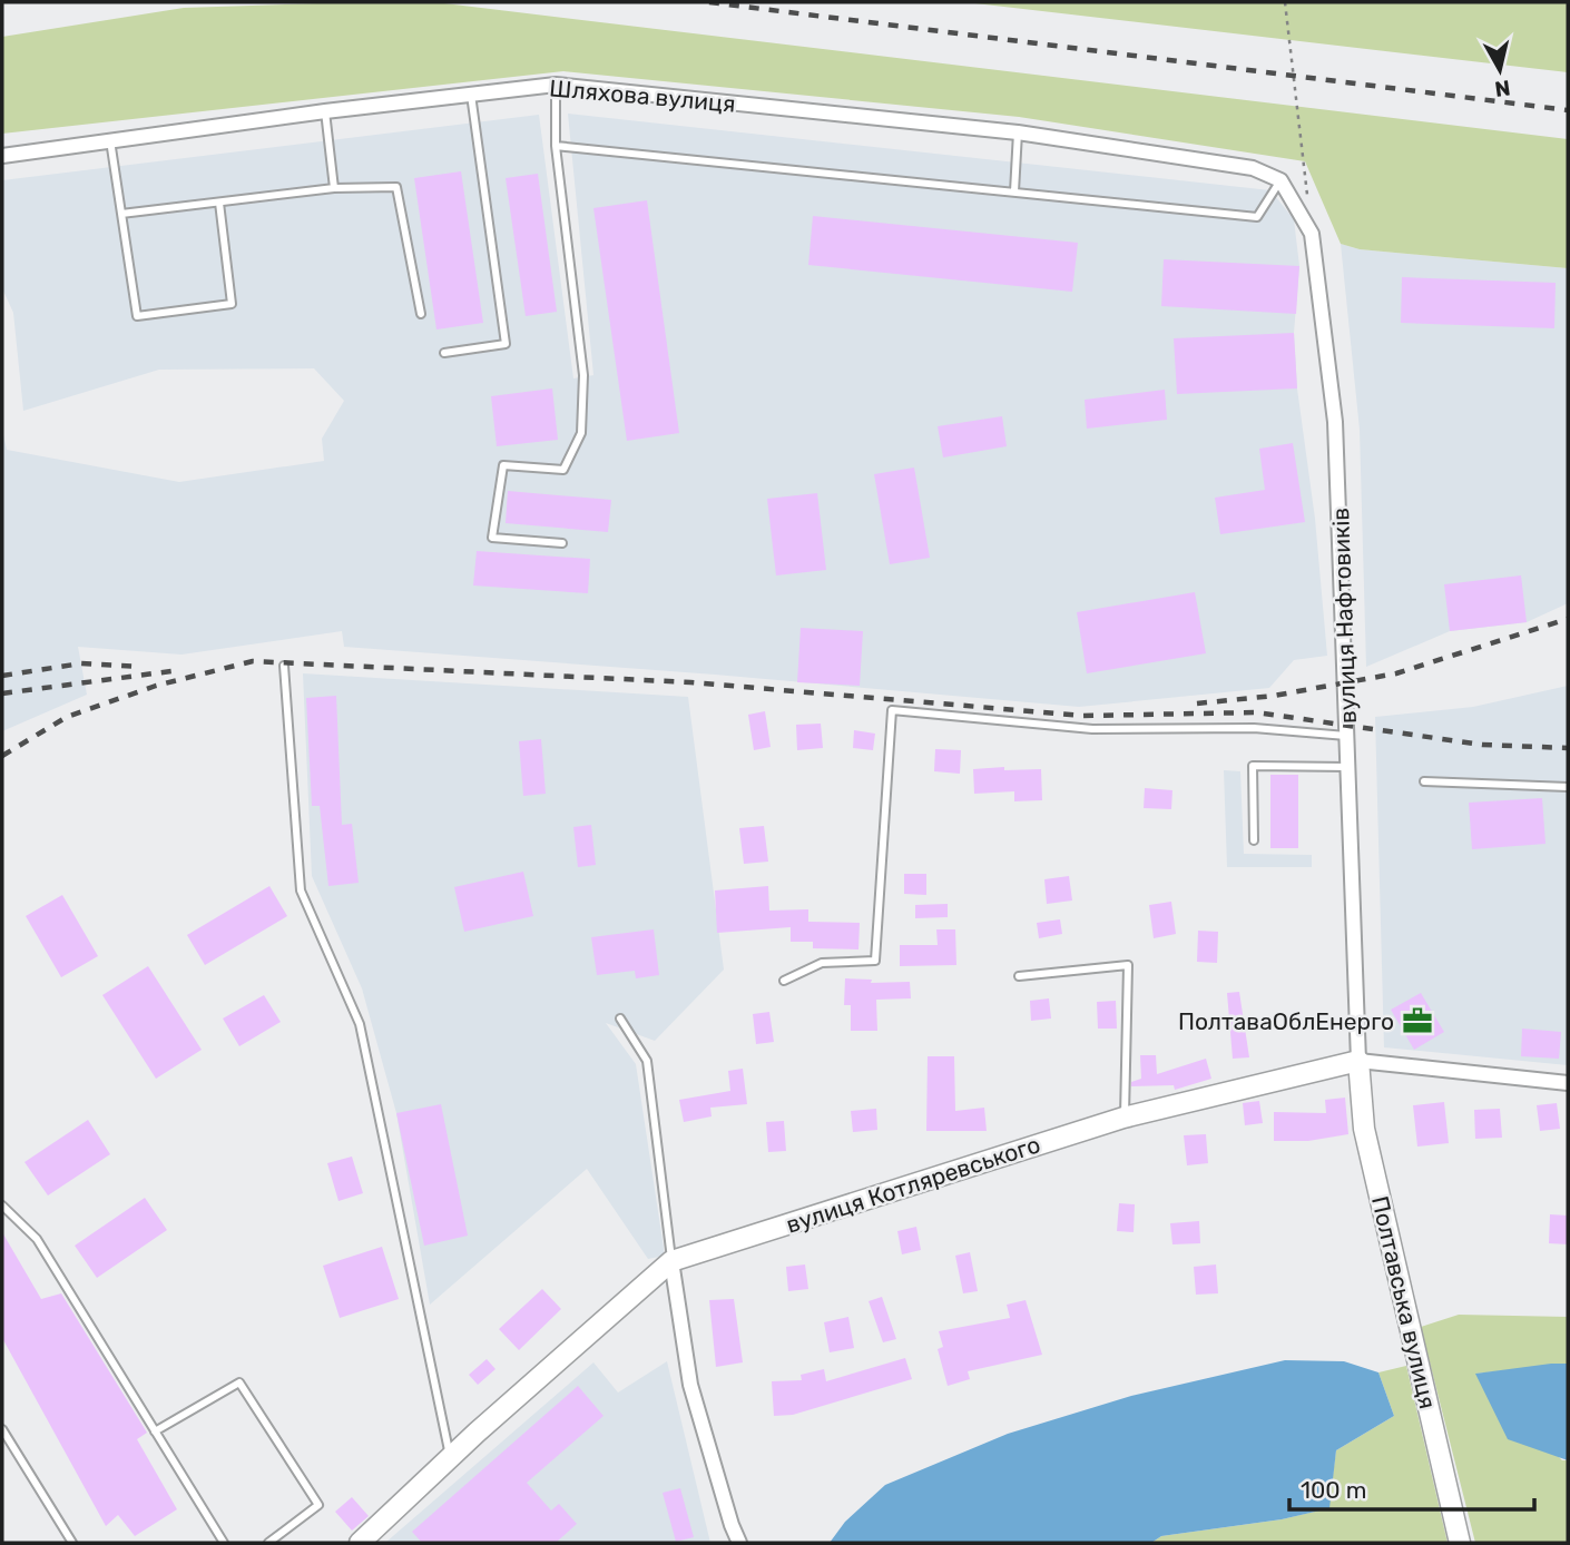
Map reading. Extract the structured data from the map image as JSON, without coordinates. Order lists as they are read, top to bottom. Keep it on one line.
{"streets":{"street":["Шляхова вулиця","вулиця Нафтовиків","вулиця Котляревського","Полтавська вулиця"]},"crossings":[["Шляхова вулиця","вулиця Нафтовиків"],["вулиця Нафтовиків","вулиця Котляревського"],["вулиця Нафтовиків","Полтавська вулиця"],["вулиця Котляревського","Полтавська вулиця"]],"places":{"office":["ПолтаваОблЕнерго"]},"scale_bar":"100 m","north":"bottom"}
